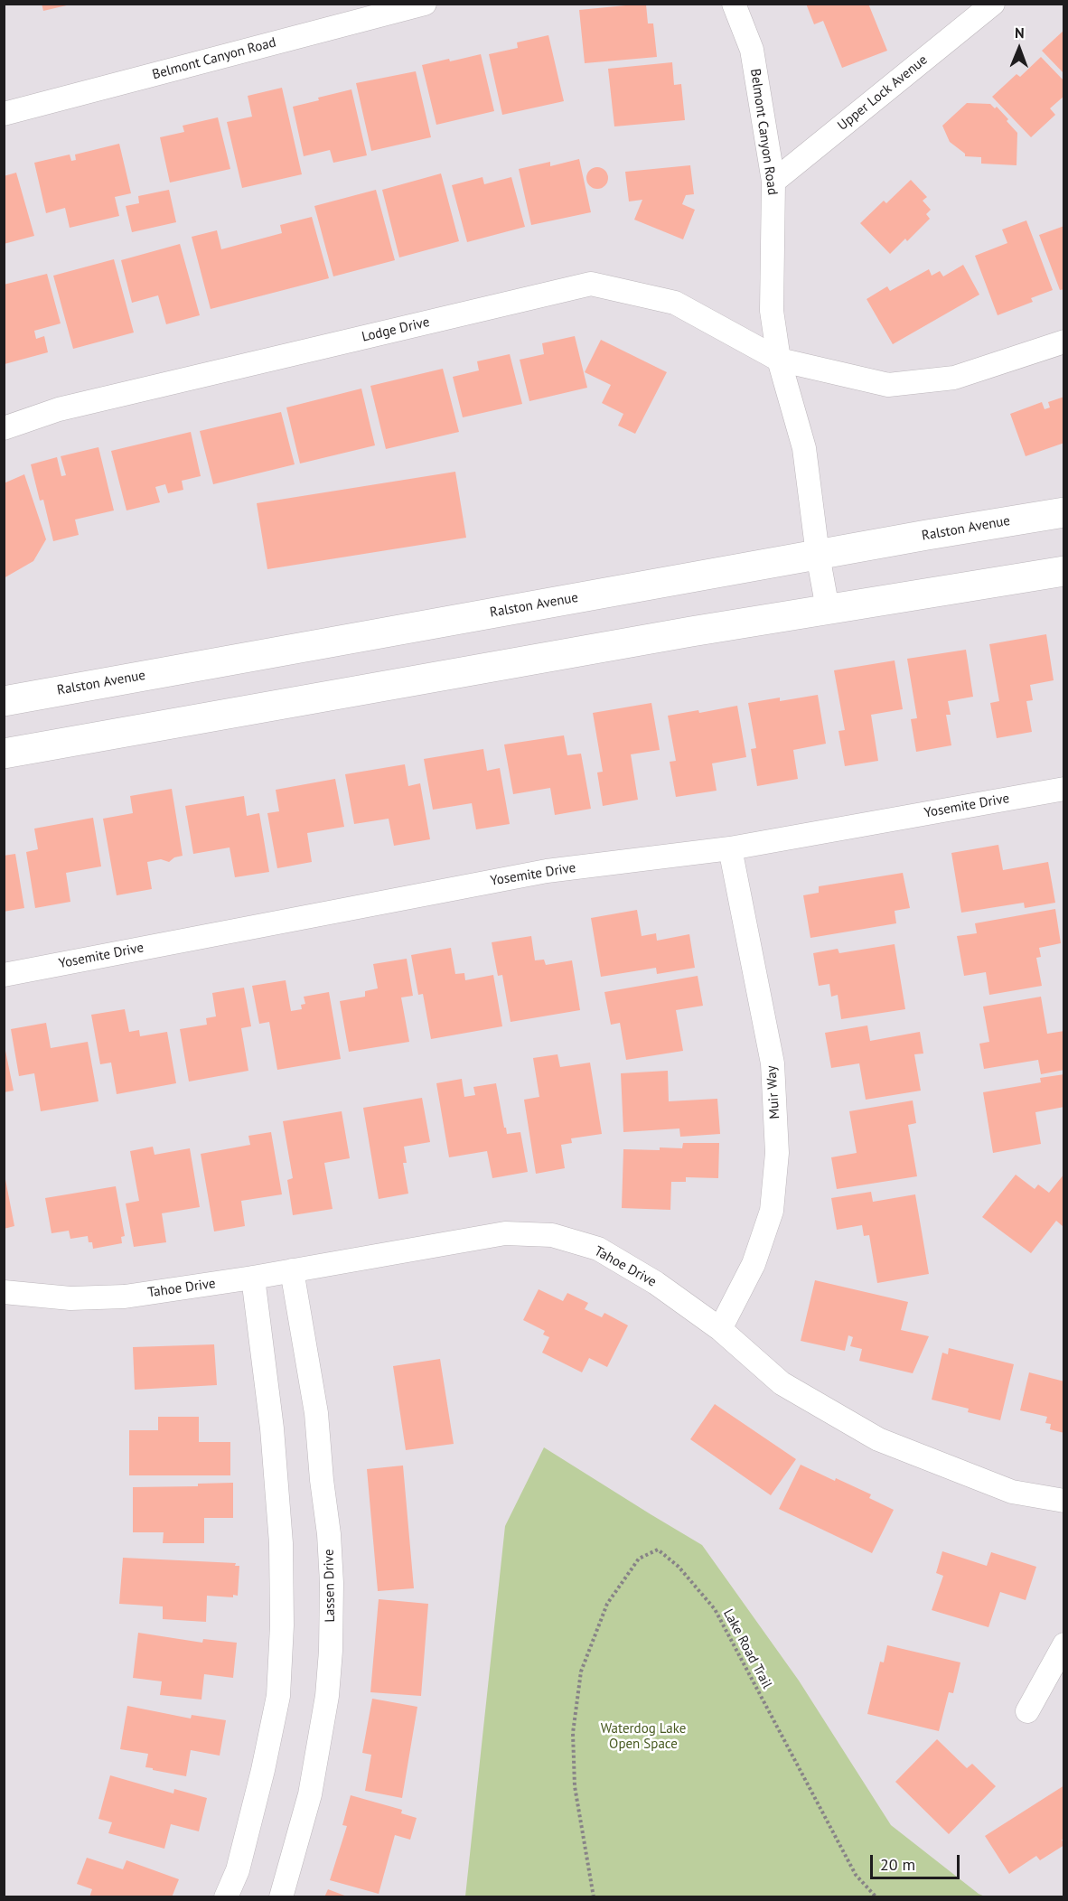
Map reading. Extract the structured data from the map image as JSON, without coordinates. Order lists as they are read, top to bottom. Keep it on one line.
{"streets":{"main road":["Ralston Avenue"],"street":["Belmont Canyon Road","Upper Lock Avenue","Lodge Drive","Yosemite Drive","Muir Way","Tahoe Drive","Lassen Drive"],"path":["Lake Road Trail"]},"crossings":[["Belmont Canyon Road","Upper Lock Avenue"],["Belmont Canyon Road","Lodge Drive"],["Belmont Canyon Road","Ralston Avenue"],["Yosemite Drive","Muir Way"],["Muir Way","Tahoe Drive"],["Tahoe Drive","Lassen Drive"]],"parks":["Waterdog Lake Open Space"],"scale_bar":"20 m","north":"top"}
